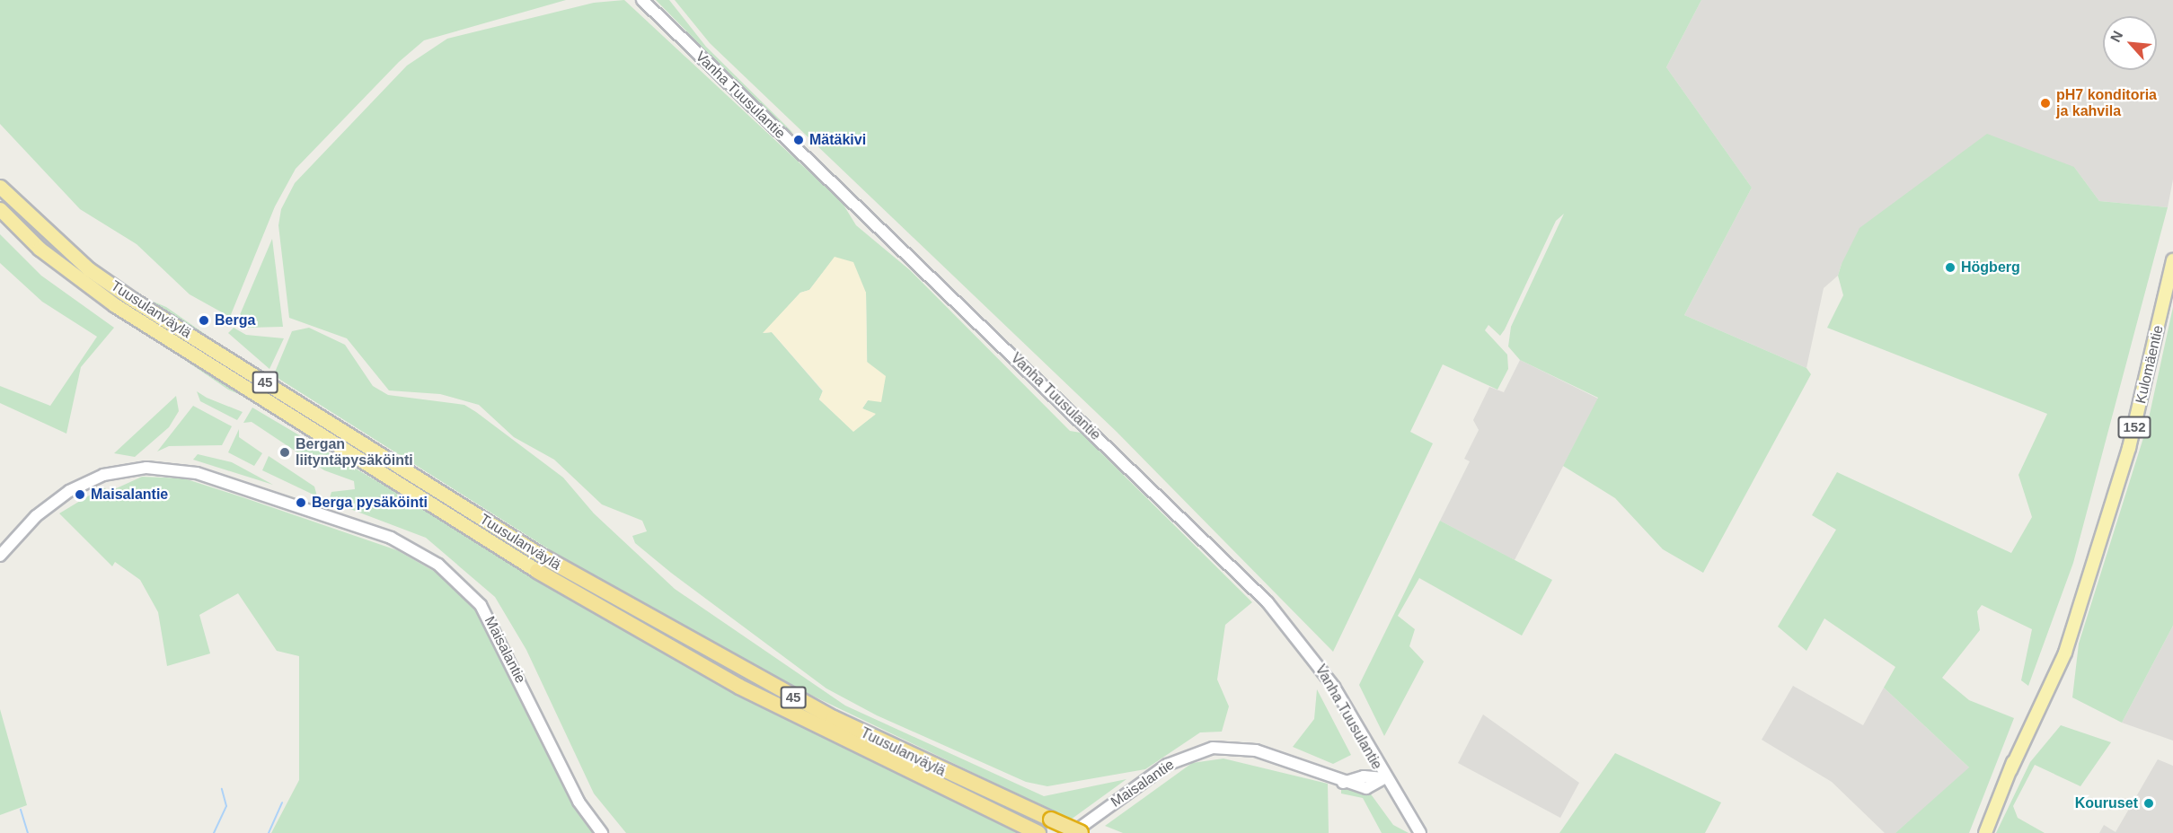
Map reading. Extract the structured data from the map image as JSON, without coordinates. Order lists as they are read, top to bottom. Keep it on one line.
{"streets":{"highway":["Tuusulanväylä","45"],"main road":["Vanha Tuusulantie","Kulomäentie","152","Maisalantie"]},"crossings":[["Vanha Tuusulantie","Maisalantie"]],"places":["pH7 konditoria ja kahvila","Mätäkivi","Högberg","Berga","Bergan liityntäpysäköinti","Maisalantie","Berga pysäköinti","Kouruset"],"north":"top left"}
